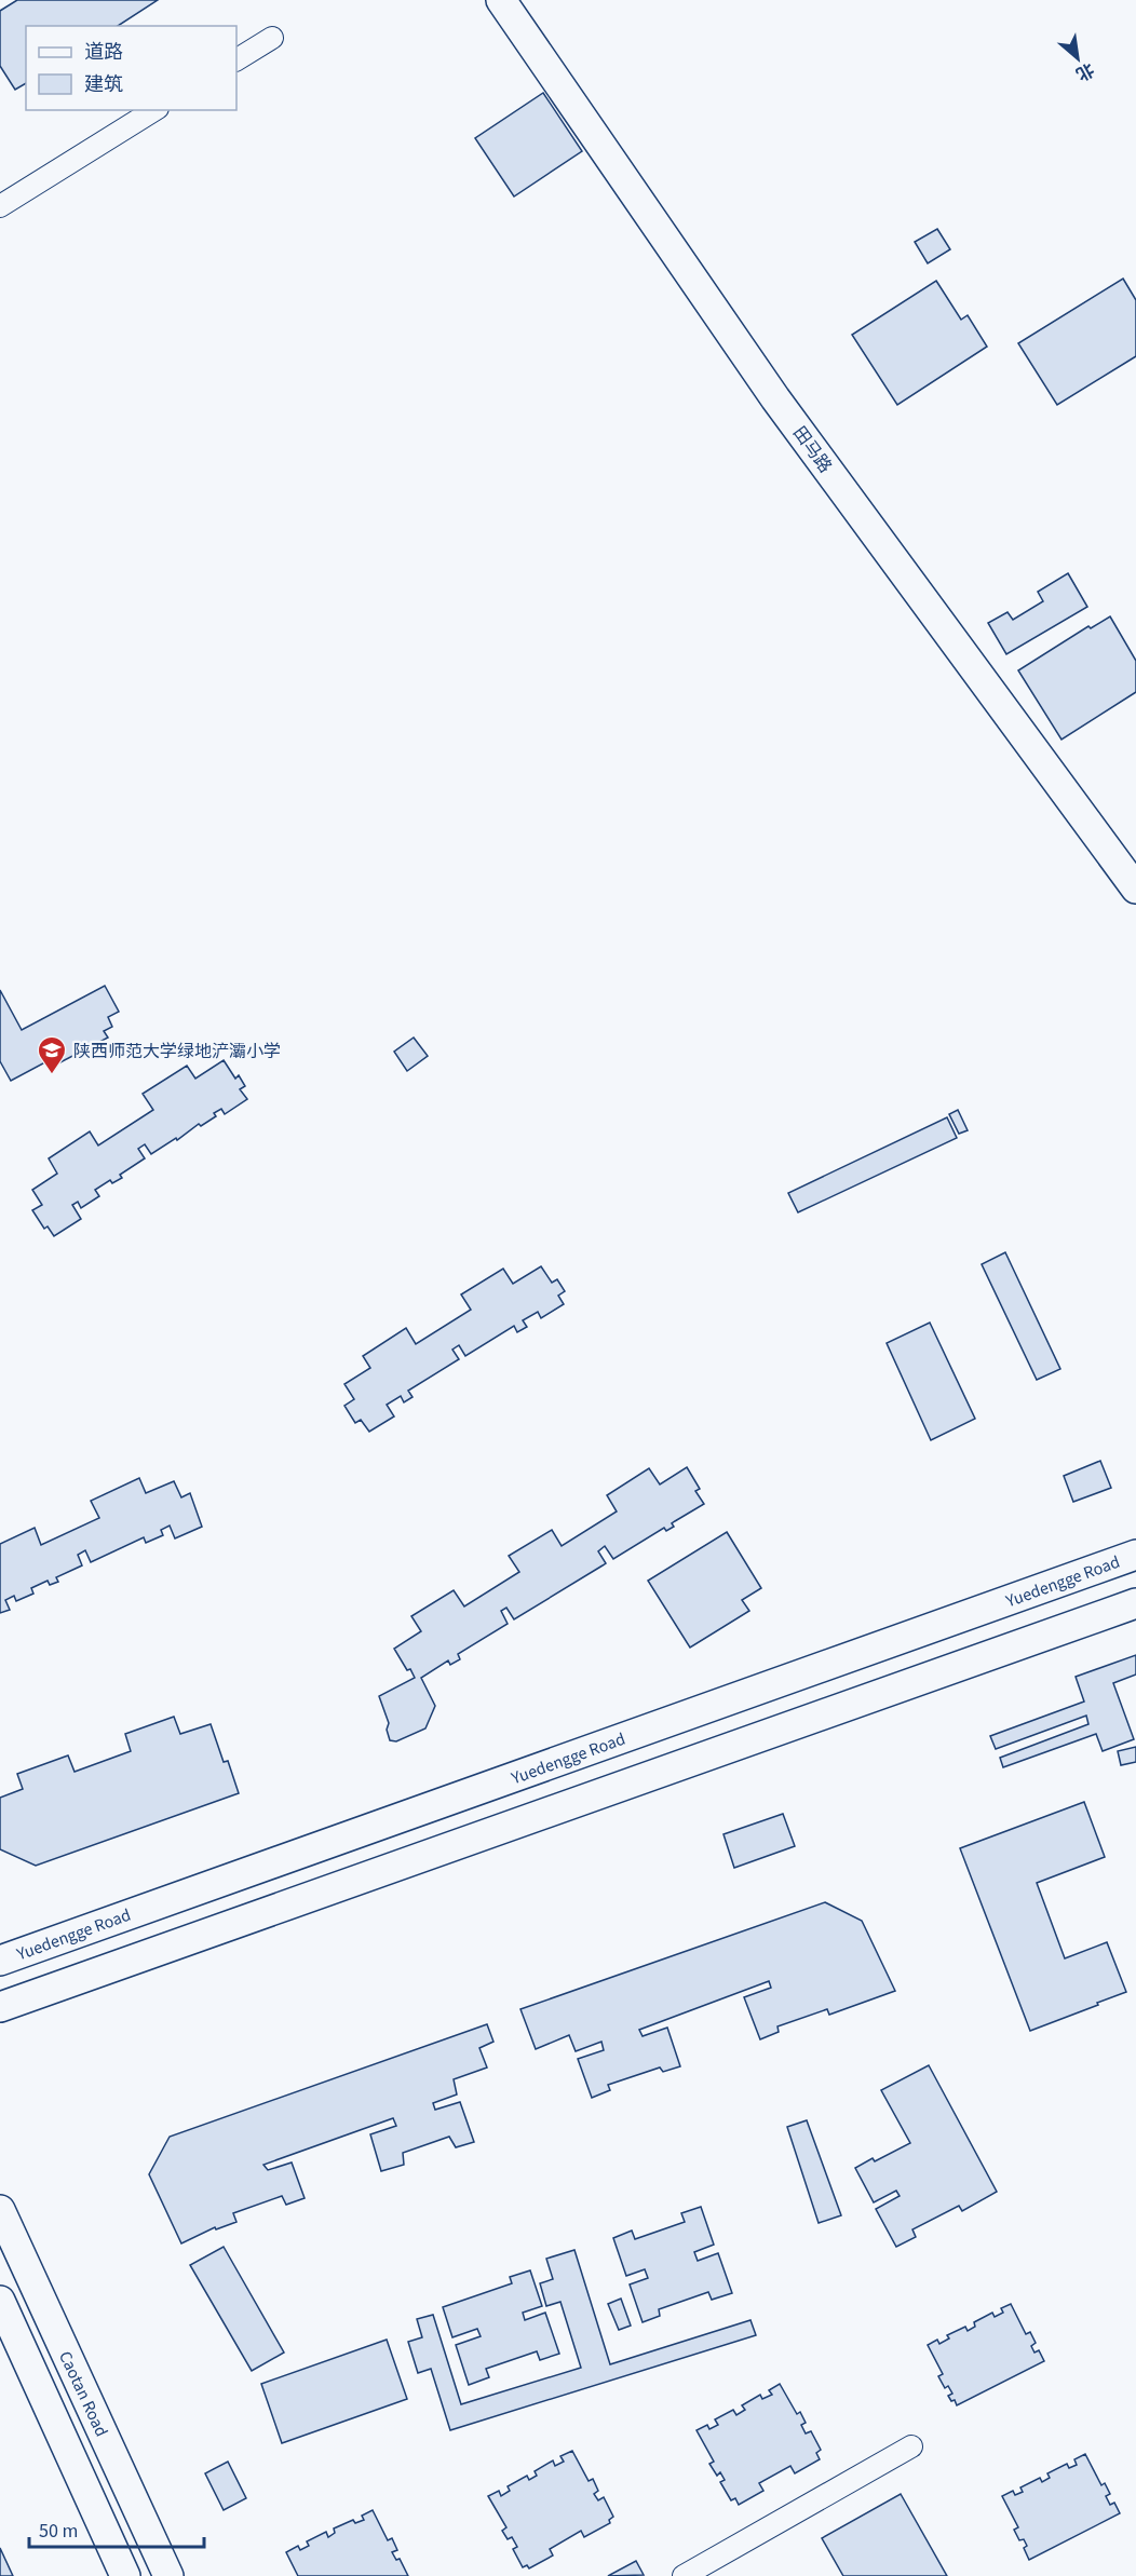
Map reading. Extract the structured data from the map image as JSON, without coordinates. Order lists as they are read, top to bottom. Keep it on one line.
{"streets":{"main road":["田马路","Yuedengge Road","Caotan Road"]},"places":{"school or university":["陕西师范大学绿地浐灞小学"]},"legend":["道路","建筑"],"scale_bar":"50 m","north":"bottom right"}
